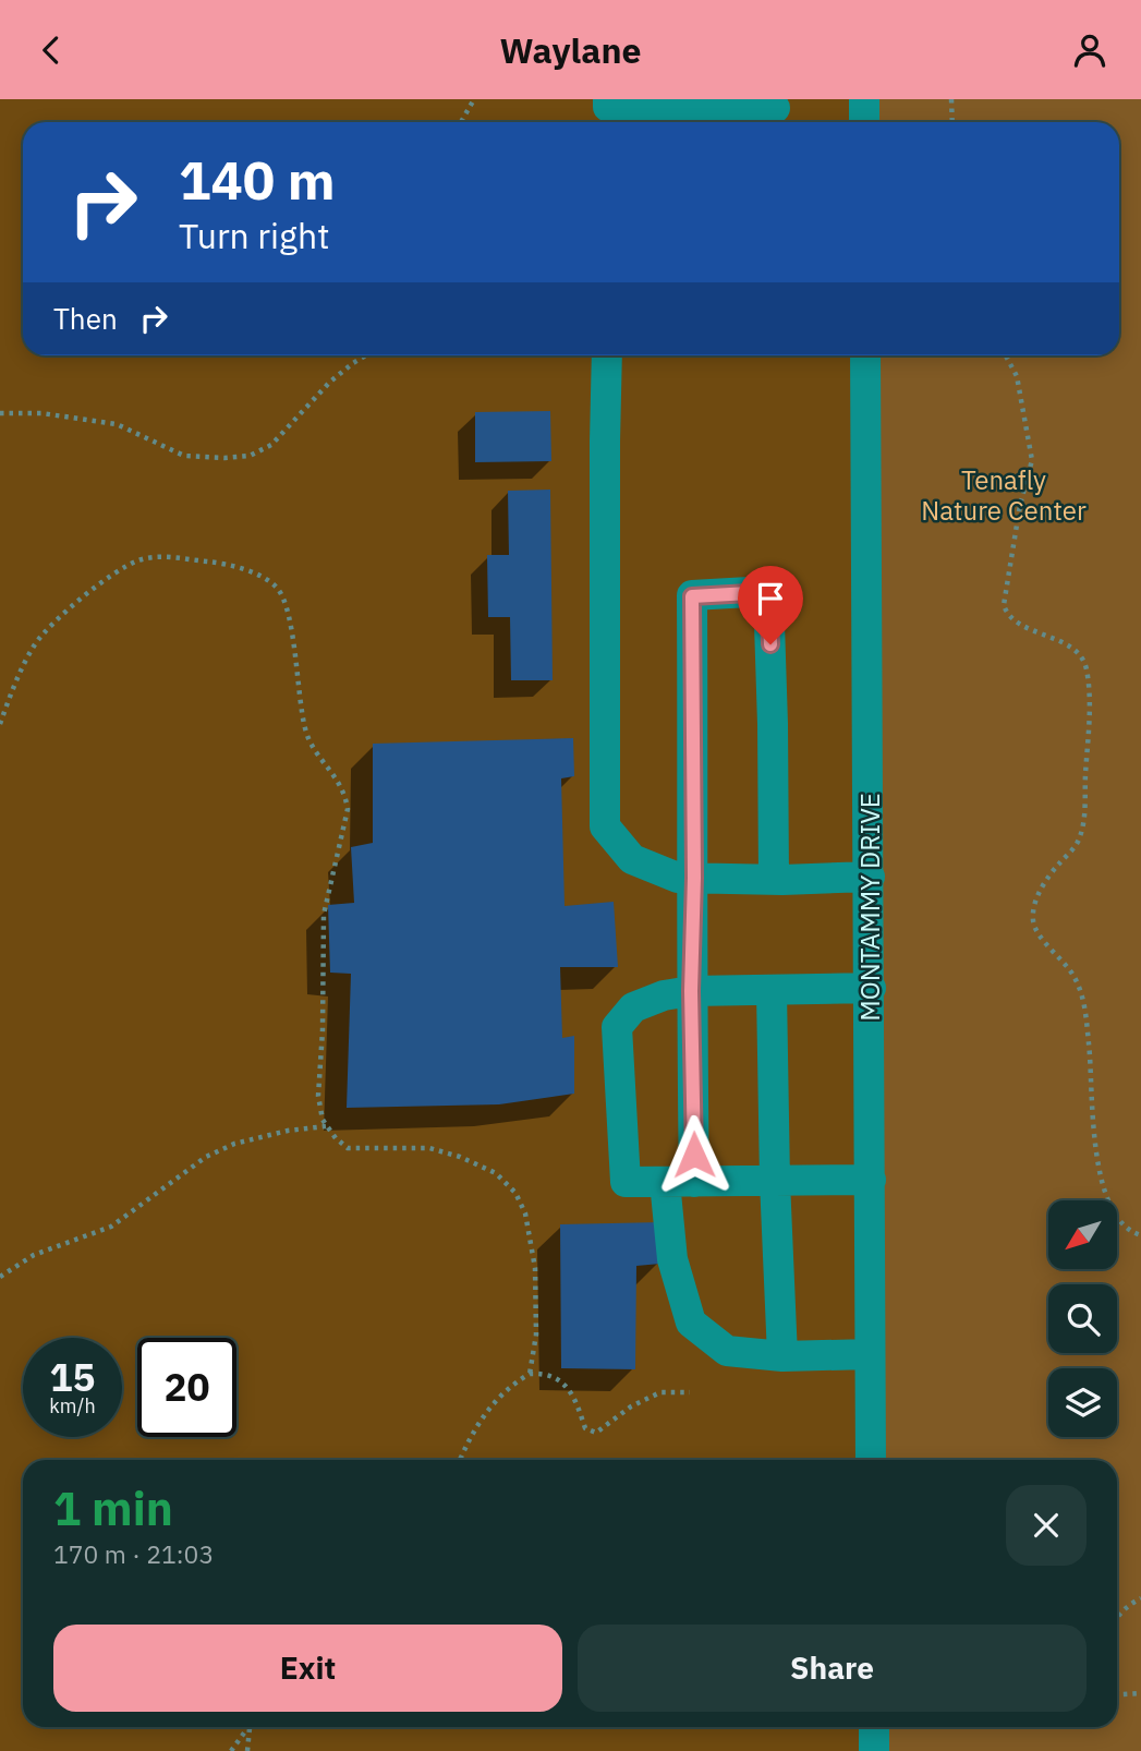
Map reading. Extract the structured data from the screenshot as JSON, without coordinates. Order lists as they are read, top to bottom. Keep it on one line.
{"streets":{"street":["MONTAMMY DRIVE"]},"parks":["Tenafly Nature Center"],"north":"bottom left","page":{"header":"Waylane","turn":["140 m","Turn right"],"then":"Then","speed":"15 km/h","limit":"20","heading":["1 min","170 m · 21:03"],"buttons":["Exit","Share"]}}
